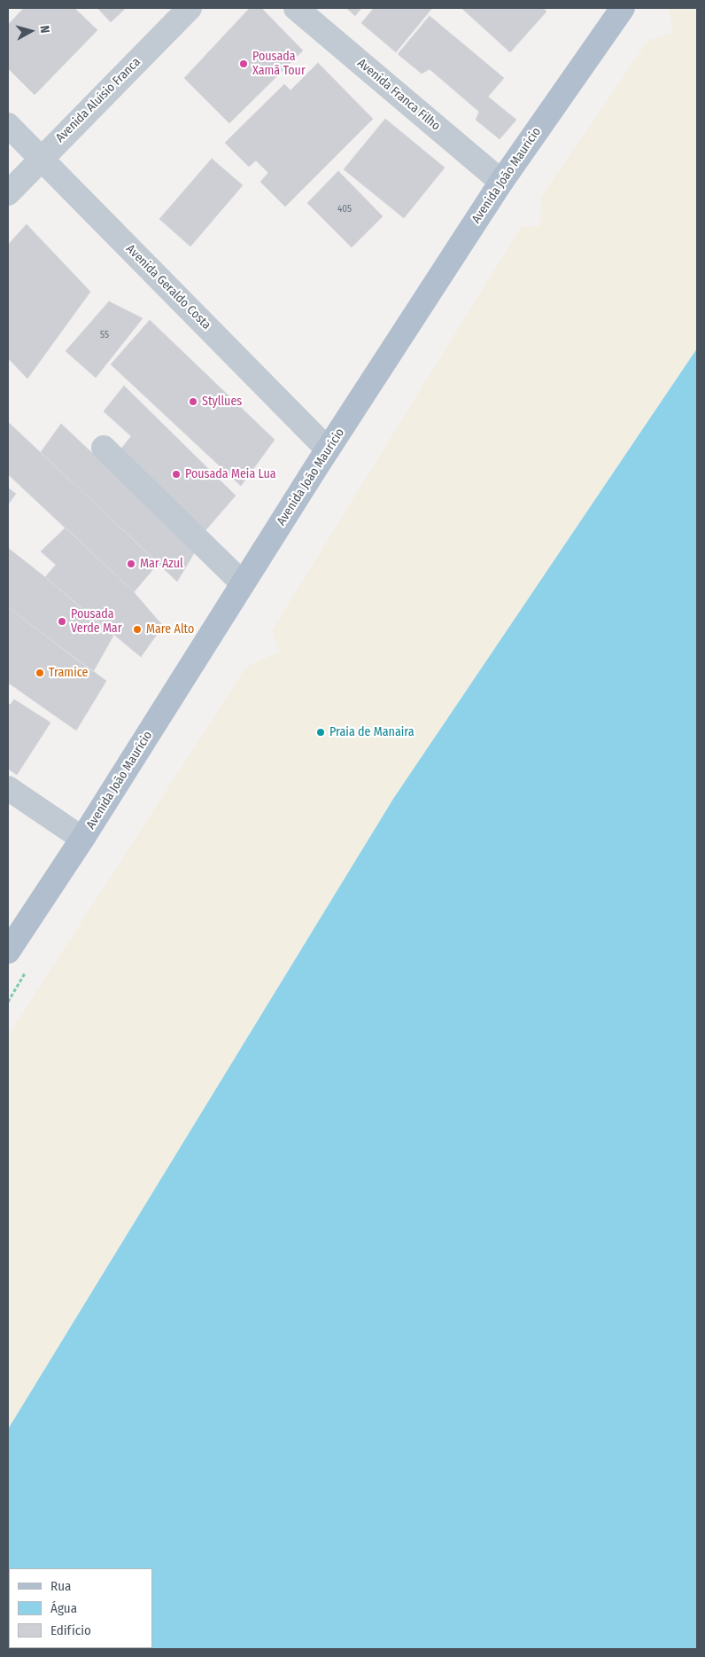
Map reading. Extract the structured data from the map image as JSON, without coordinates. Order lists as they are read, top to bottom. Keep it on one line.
{"streets":{"main road":["Avenida João Maurício"],"street":["Avenida Franca Filho","Avenida Aluísio Franca","Avenida Geraldo Costa"]},"crossings":[["Avenida Franca Filho","Avenida João Maurício"],["Avenida Aluísio Franca","Avenida Geraldo Costa"],["Avenida João Maurício","Avenida Geraldo Costa"]],"places":["Pousada Xamã Tour","Styllues","Pousada Meia Lua","Mar Azul","Pousada Verde Mar","Mare Alto","Tramice","Praia de Manaira"],"house_numbers":["405","55"],"legend":["Rua","Água","Edifício"],"north":"right"}
